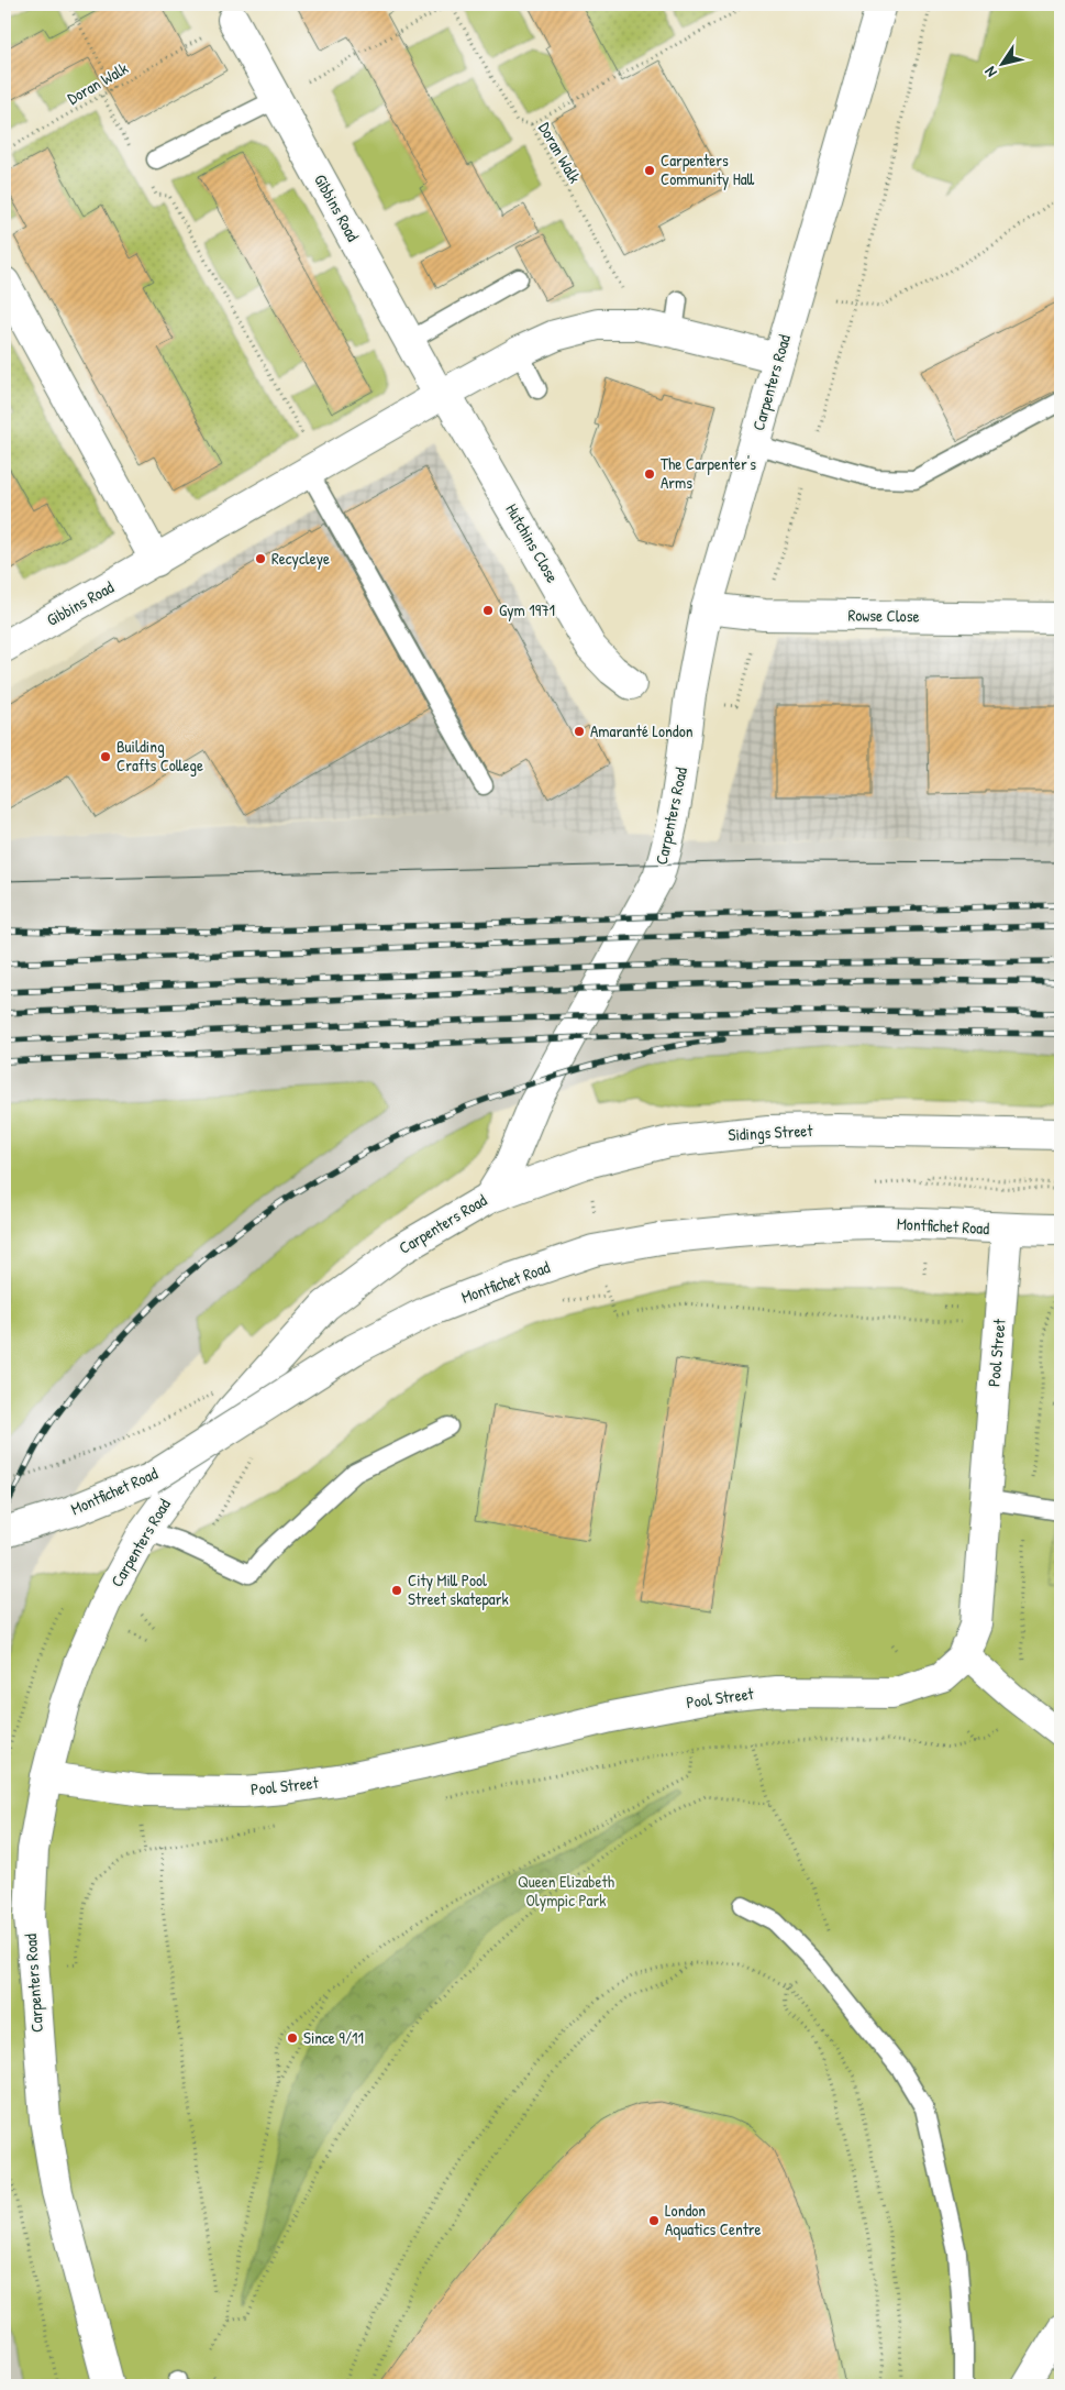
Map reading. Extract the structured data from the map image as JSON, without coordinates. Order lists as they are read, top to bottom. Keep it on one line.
{"streets":{"street":["Gibbins Road","Carpenters Road","Hutchins Close","Rowse Close","Sidings Street","Montfichet Road","Pool Street"],"path":["Doran Walk"]},"crossings":[["Doran Walk","Gibbins Road"],["Gibbins Road","Carpenters Road"],["Gibbins Road","Hutchins Close"],["Carpenters Road","Rowse Close"],["Carpenters Road","Sidings Street"],["Carpenters Road","Pool Street"],["Montfichet Road","Pool Street"]],"parks":["Queen Elizabeth Olympic Park"],"places":["Carpenters Community Hall","The Carpenter's Arms","Recycleye","Gym 1971","Amaranté London","Building Crafts College","City Mill Pool Street skatepark","Since 9/11","London Aquatics Centre"],"north":"bottom left"}
